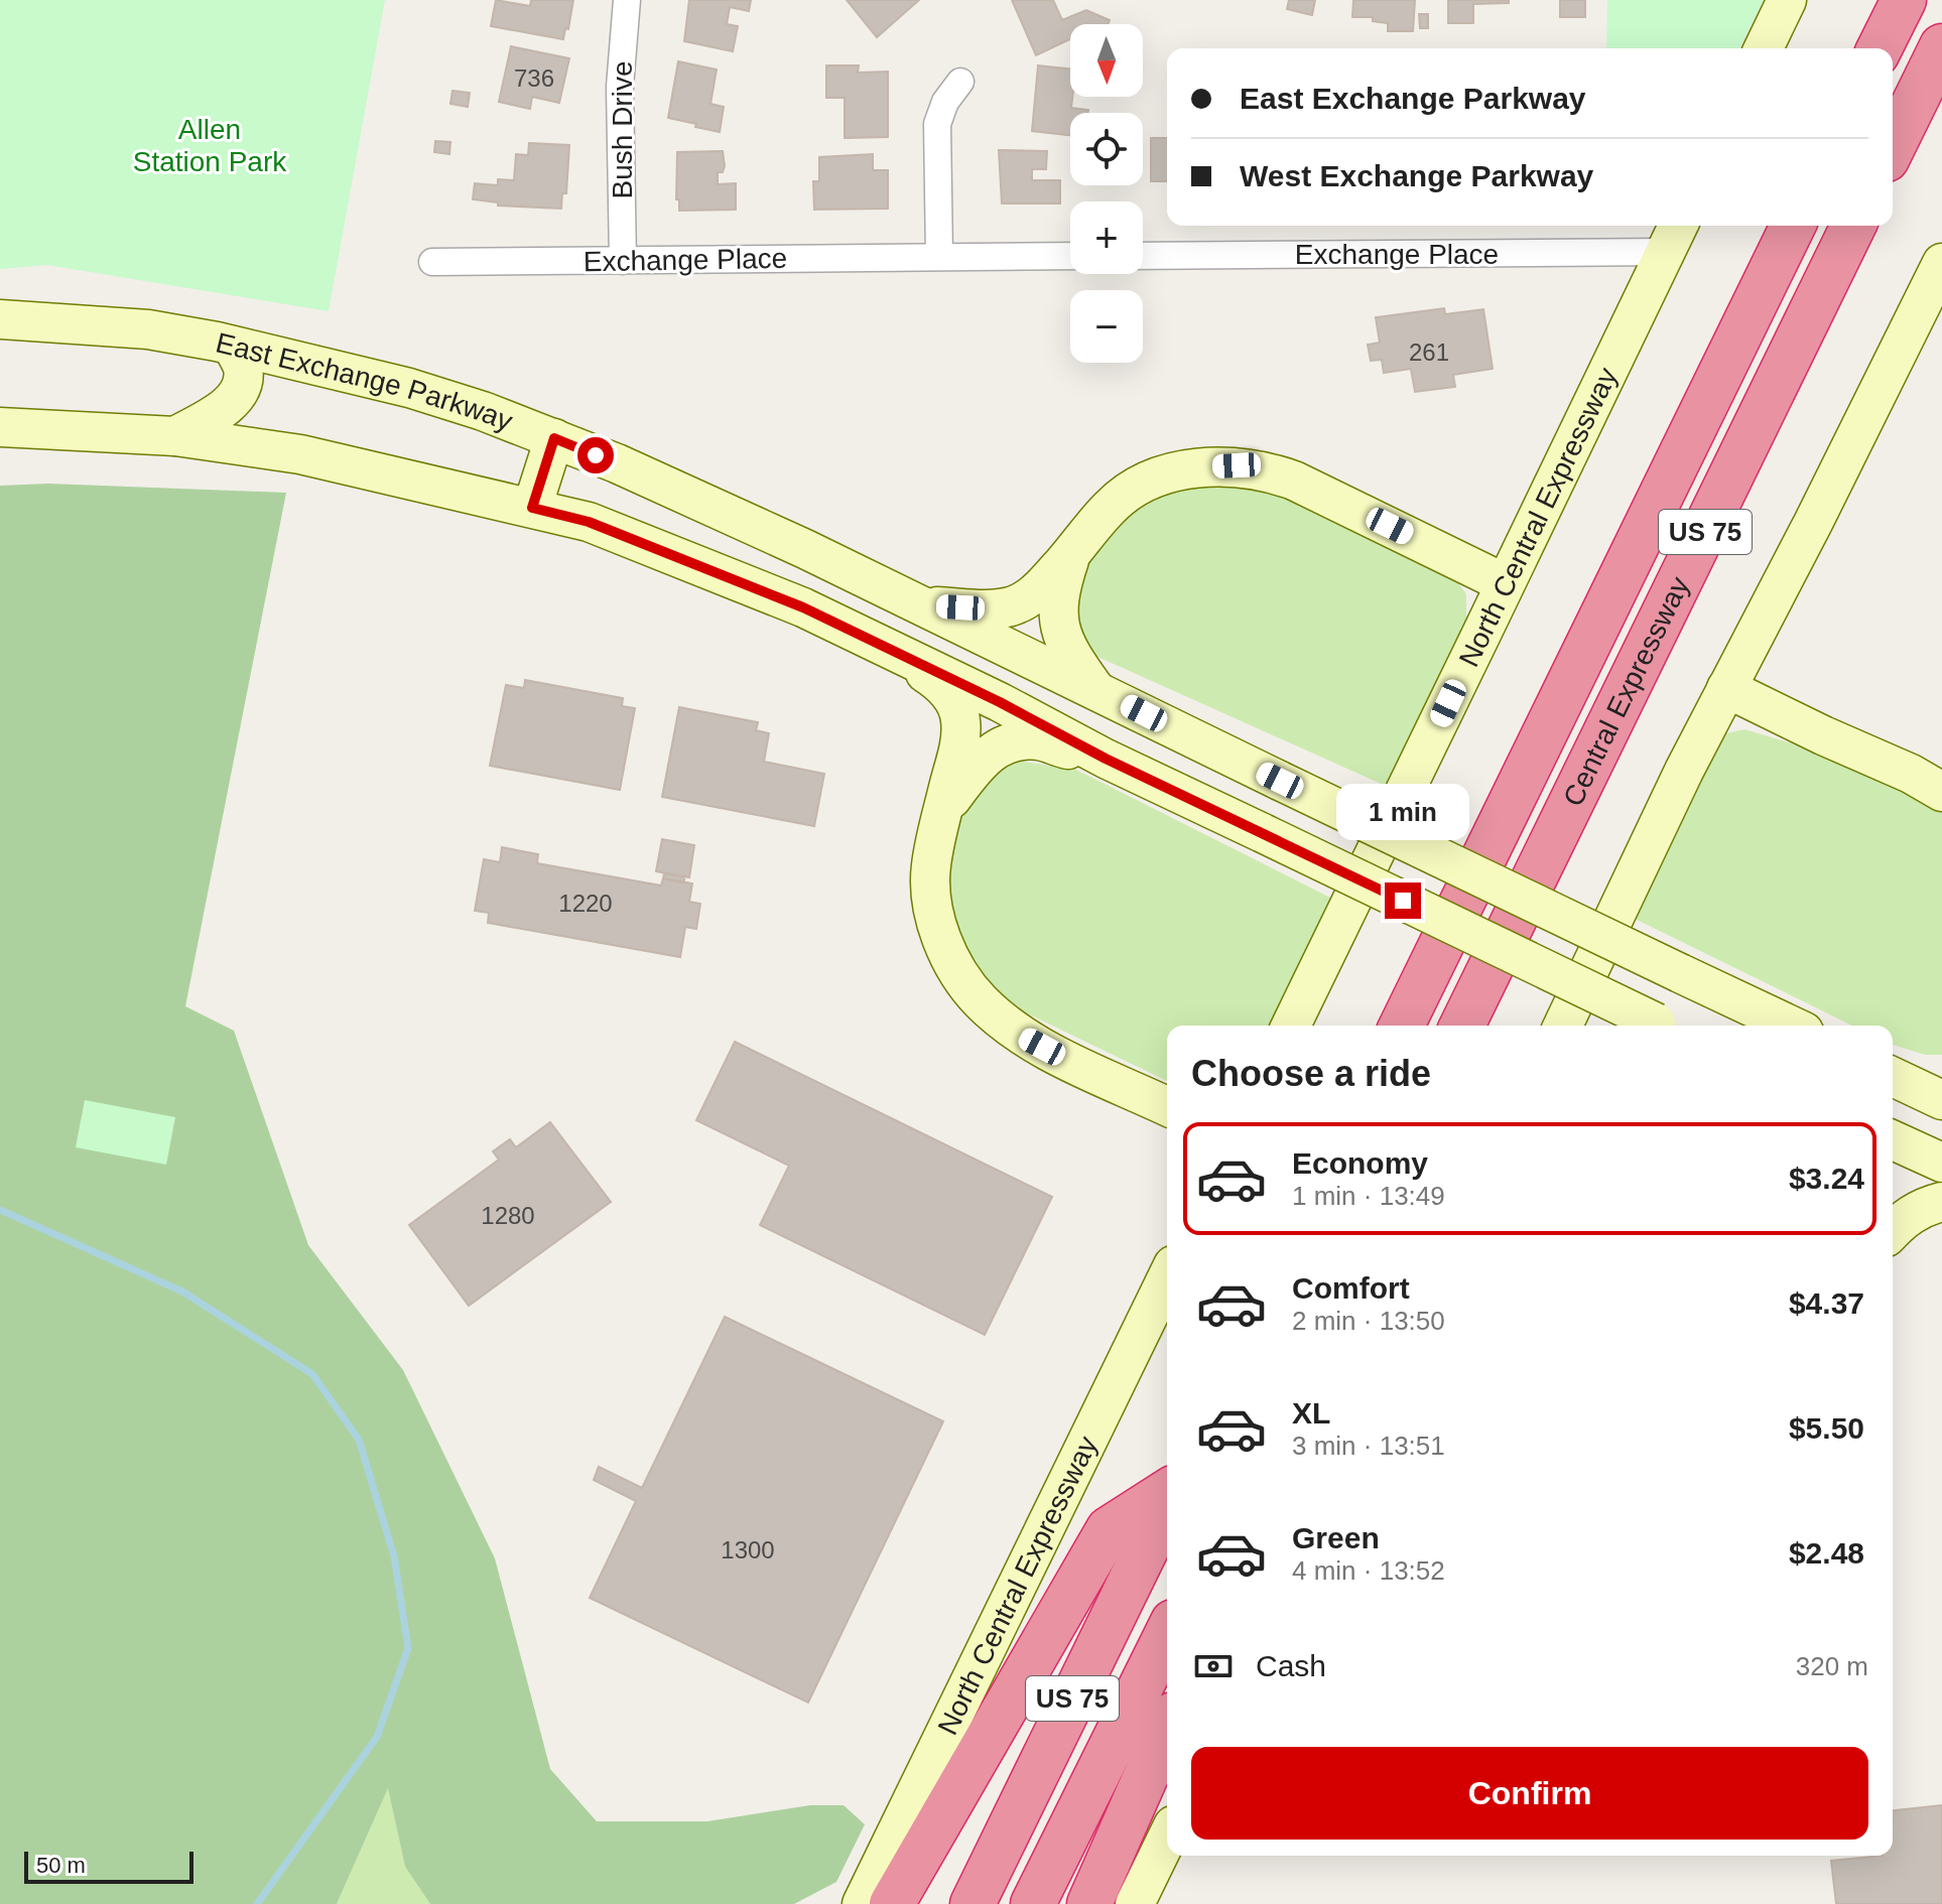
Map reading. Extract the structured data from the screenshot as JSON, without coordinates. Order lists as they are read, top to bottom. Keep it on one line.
{"streets":{"highway":["US 75","Central Expressway"],"main road":["East Exchange Parkway","North Central Expressway"],"street":["Bush Drive","Exchange Place"]},"crossings":[["Bush Drive","Exchange Place"],["Exchange Place","North Central Expressway"]],"parks":["Allen Station Park"],"house_numbers":["736","261","1220","1280","1300"],"scale_bar":"50 m","north":"bottom","page":{"map_buttons":["+","−"],"banner":["East Exchange Parkway","West Exchange Parkway"],"bubble":"1 min","heading":"Choose a ride","list":[{"name":"Economy","note":"1 min · 13:49","value":"$3.24"},{"name":"Comfort","note":"2 min · 13:50","value":"$4.37"},{"name":"XL","note":"3 min · 13:51","value":"$5.50"},{"name":"Green","note":"4 min · 13:52","value":"$2.48"}],"pay":["Cash","320 m"],"buttons":"Confirm","scale":"50 m"}}
